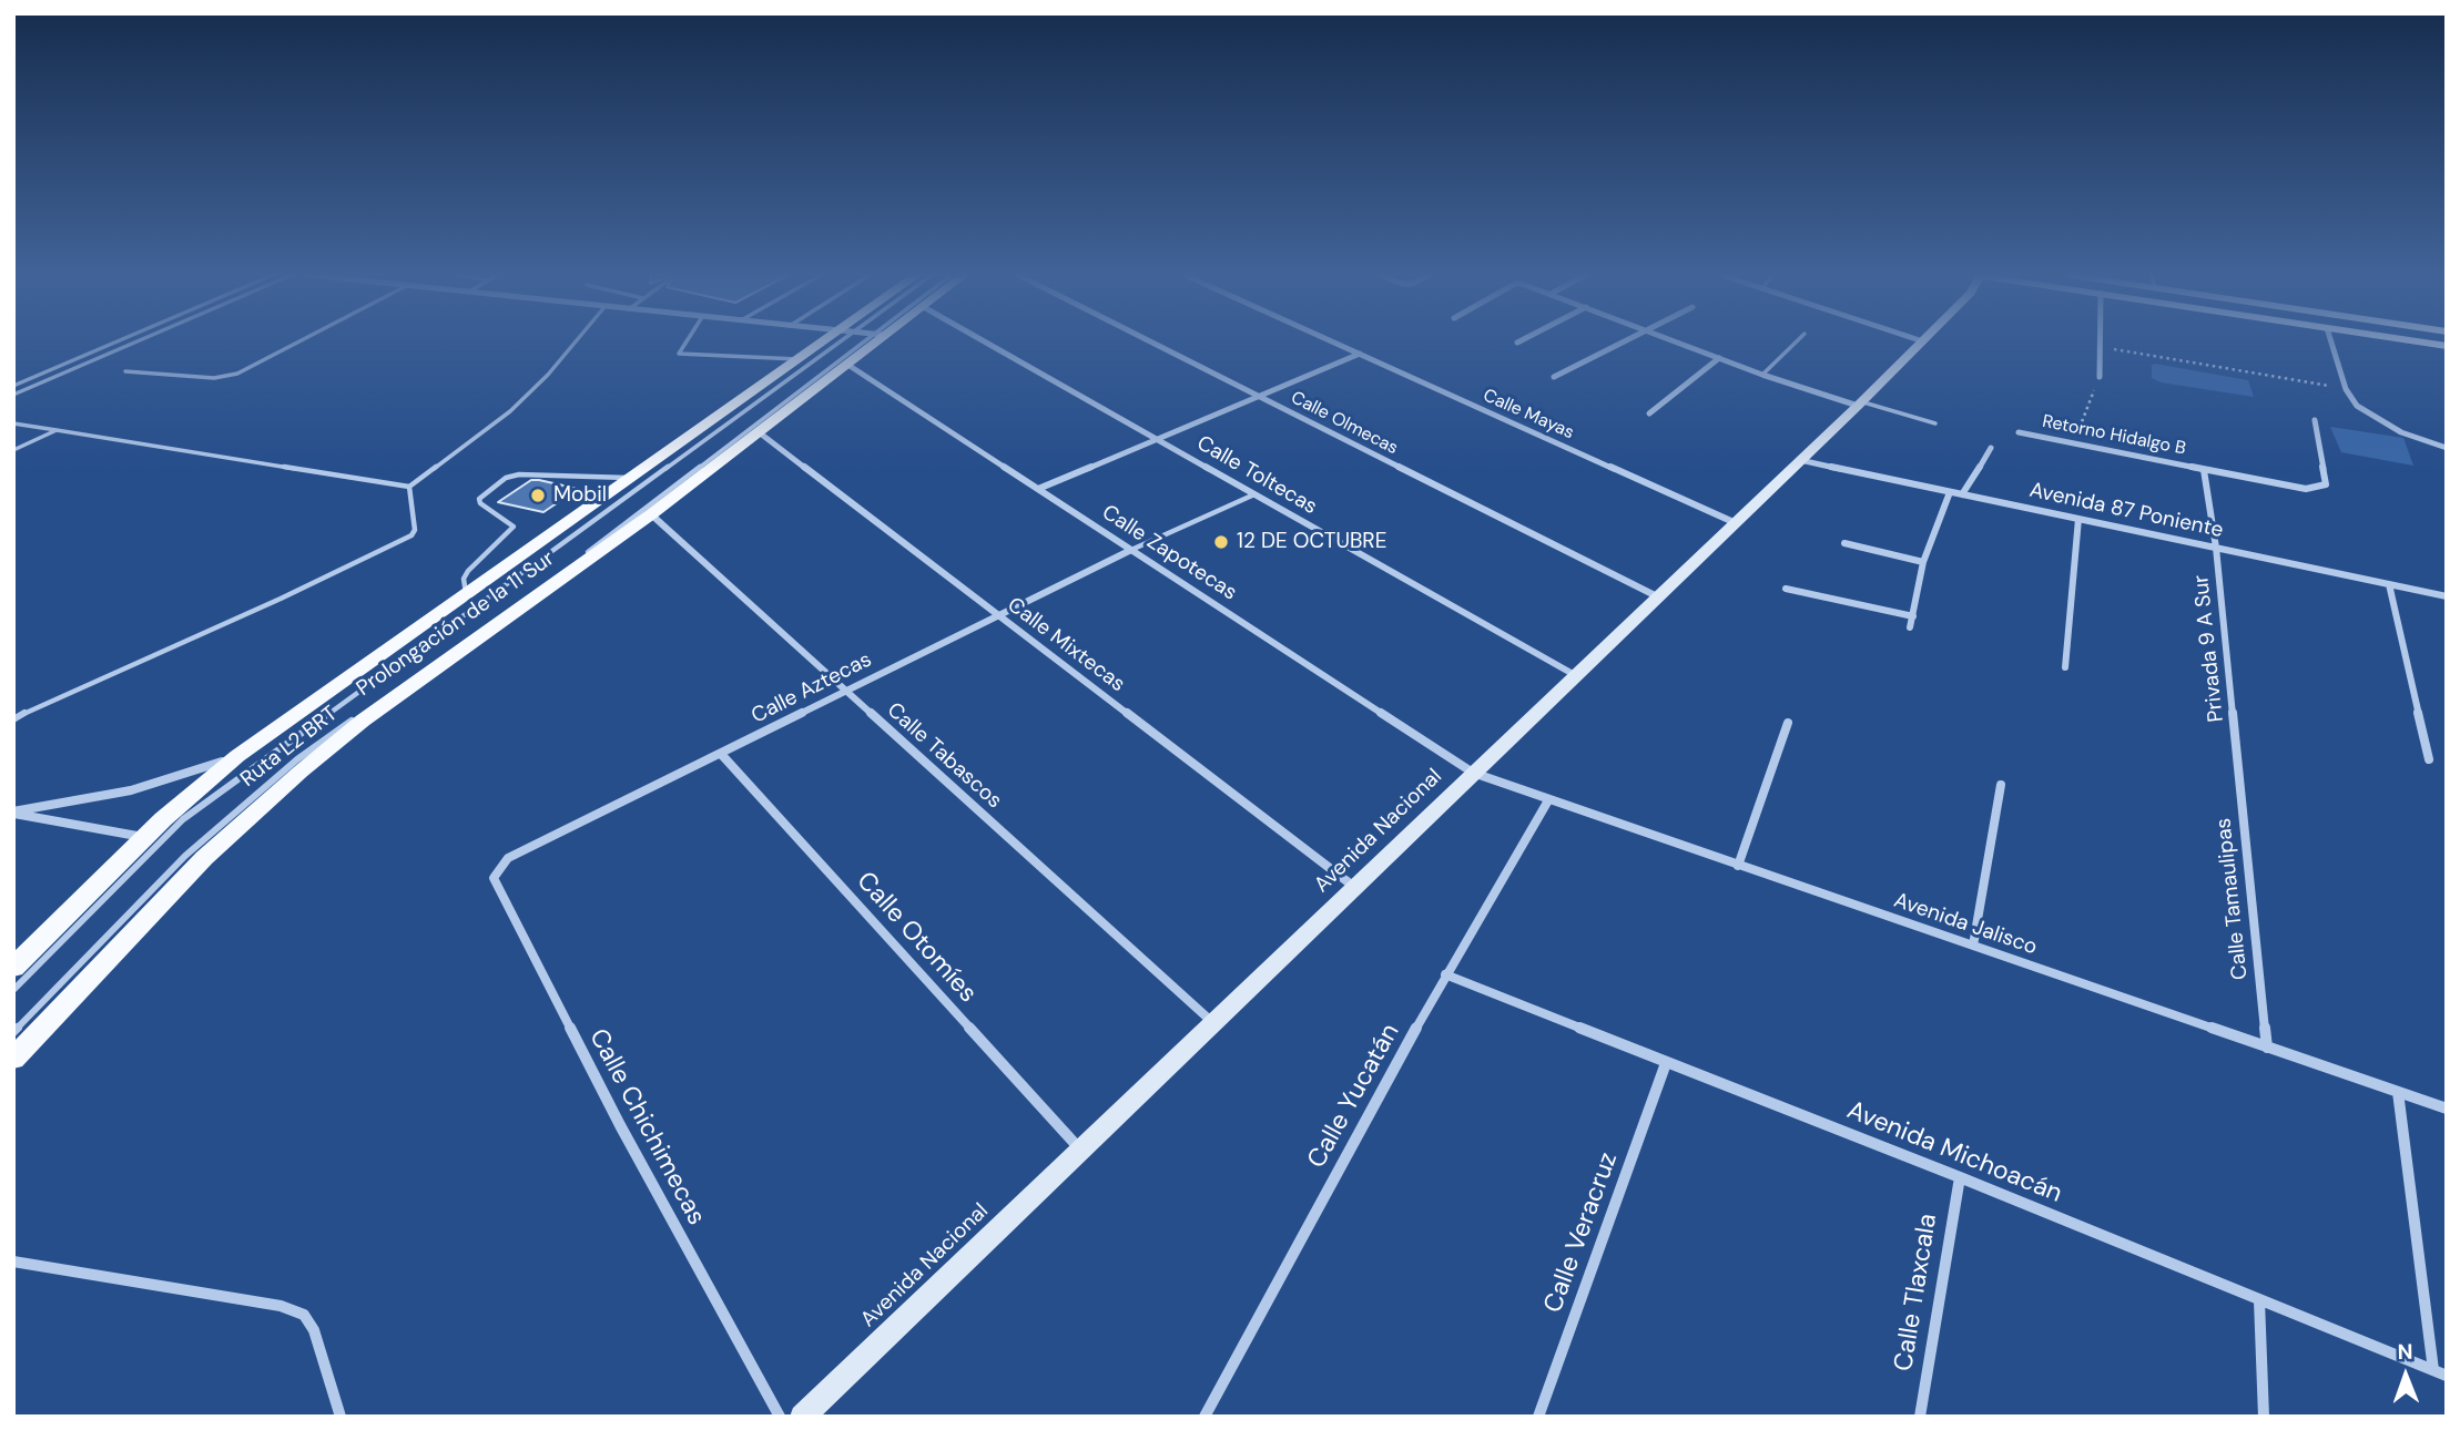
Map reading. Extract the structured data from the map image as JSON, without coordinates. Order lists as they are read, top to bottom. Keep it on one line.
{"streets":{"main road":["Prolongación de la 11 Sur","Avenida Nacional"],"street":["Calle Mayas","Calle Olmecas","Retorno Hidalgo B","Calle Toltecas","Avenida 87 Poniente","Calle Zapotecas","Calle Mixtecas","Privada 9 A Sur","Calle Aztecas","Calle Tabascos","Calle Tamaulipas","Avenida Jalisco","Calle Otomíes","Calle Yucatán","Calle Chichimecas","Avenida Michoacán","Calle Veracruz","Calle Tlaxcala"],"lane":["Ruta L2 BRT"]},"crossings":[["Calle Mayas","Avenida Nacional"],["Calle Olmecas","Avenida Nacional"],["Retorno Hidalgo B","Avenida 87 Poniente"],["Retorno Hidalgo B","Privada 9 A Sur"],["Calle Toltecas","Avenida Nacional"],["Avenida 87 Poniente","Privada 9 A Sur"],["Avenida 87 Poniente","Avenida Nacional"],["Calle Zapotecas","Prolongación de la 11 Sur"],["Calle Zapotecas","Calle Aztecas"],["Calle Zapotecas","Avenida Nacional"],["Calle Zapotecas","Avenida Jalisco"],["Prolongación de la 11 Sur","Calle Mixtecas"],["Prolongación de la 11 Sur","Calle Tabascos"],["Calle Mixtecas","Calle Aztecas"],["Calle Mixtecas","Avenida Nacional"],["Privada 9 A Sur","Calle Tamaulipas"],["Calle Aztecas","Calle Tabascos"],["Calle Aztecas","Calle Otomíes"],["Calle Aztecas","Calle Chichimecas"],["Calle Tabascos","Avenida Nacional"],["Avenida Nacional","Avenida Jalisco"],["Avenida Nacional","Calle Otomíes"],["Calle Tamaulipas","Avenida Jalisco"],["Avenida Jalisco","Calle Yucatán"],["Calle Yucatán","Avenida Michoacán"],["Avenida Michoacán","Calle Veracruz"],["Avenida Michoacán","Calle Tlaxcala"]],"places":["Mobil","12 DE OCTUBRE"],"north":"top"}
